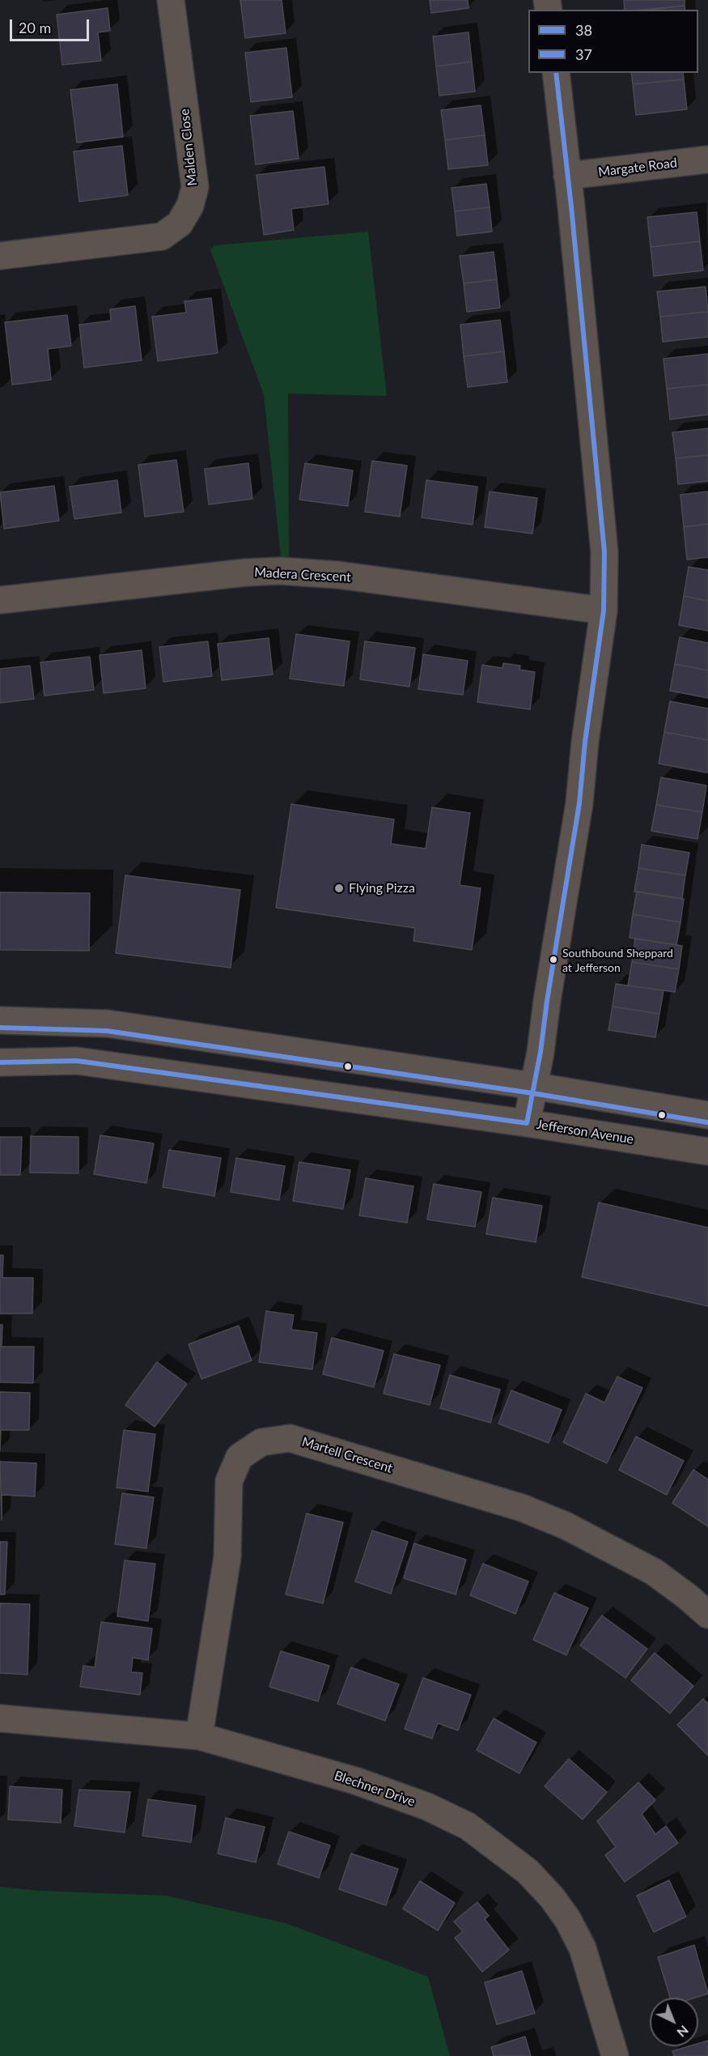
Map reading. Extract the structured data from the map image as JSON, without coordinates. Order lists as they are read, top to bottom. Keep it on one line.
{"streets":{"street":["Malden Close","Margate Road","Madera Crescent","Jefferson Avenue","Martell Crescent","Blechner Drive"]},"crossings":[["Martell Crescent","Blechner Drive"]],"places":["Flying Pizza","Southbound Sheppard at Jefferson"],"lines":["transit line 38","transit line 37"],"legend":["38","37"],"scale_bar":"20 m","north":"bottom right"}
